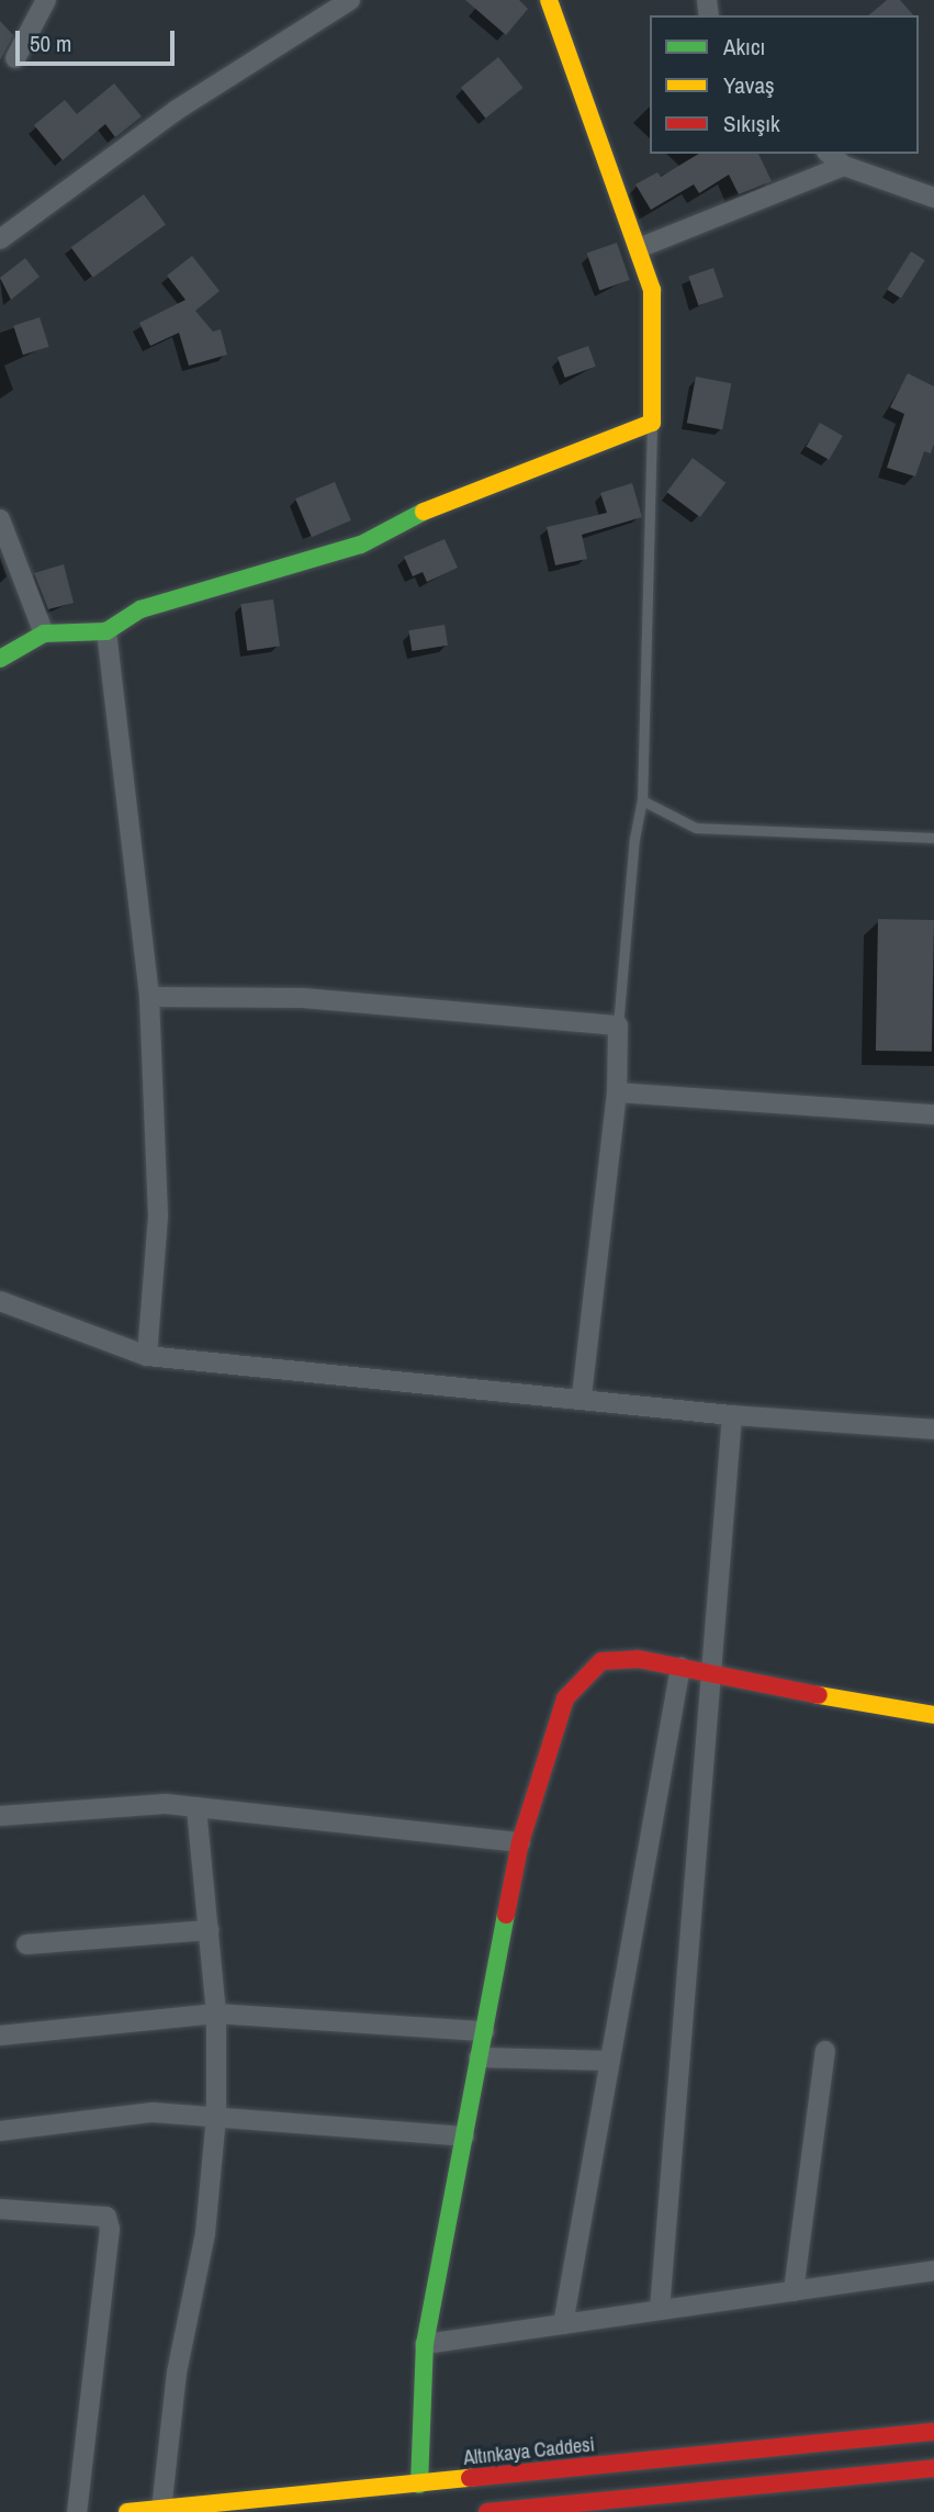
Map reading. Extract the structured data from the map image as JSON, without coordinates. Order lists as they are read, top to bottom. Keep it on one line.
{"streets":{"main road":["Altınkaya Caddesi"]},"legend":["Akıcı","Yavaş","Sıkışık"],"scale_bar":"50 m"}
